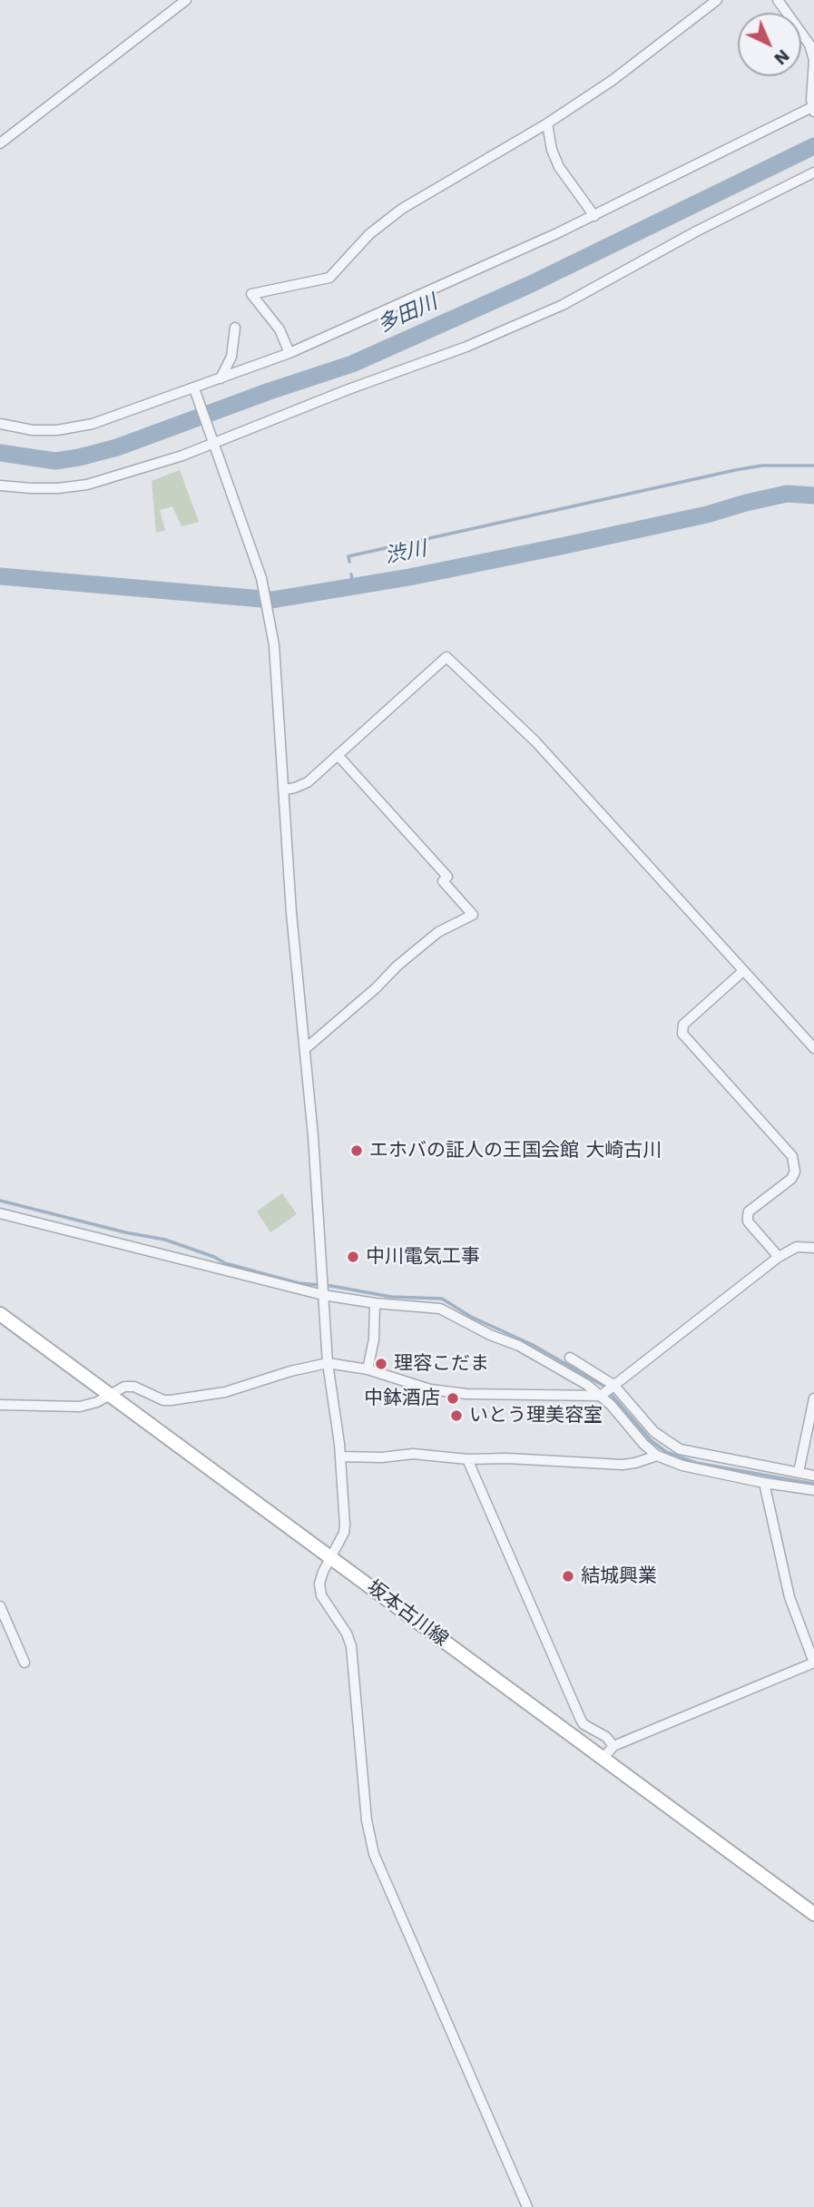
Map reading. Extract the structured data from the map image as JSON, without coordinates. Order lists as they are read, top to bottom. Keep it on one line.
{"streets":{"main road":["坂本古川線"]},"water":["多田川","渋川"],"places":["エホバの証人の王国会館 大崎古川","中川電気工事","理容こだま","中鉢酒店","いとう理美容室","結城興業"],"north":"bottom right"}
